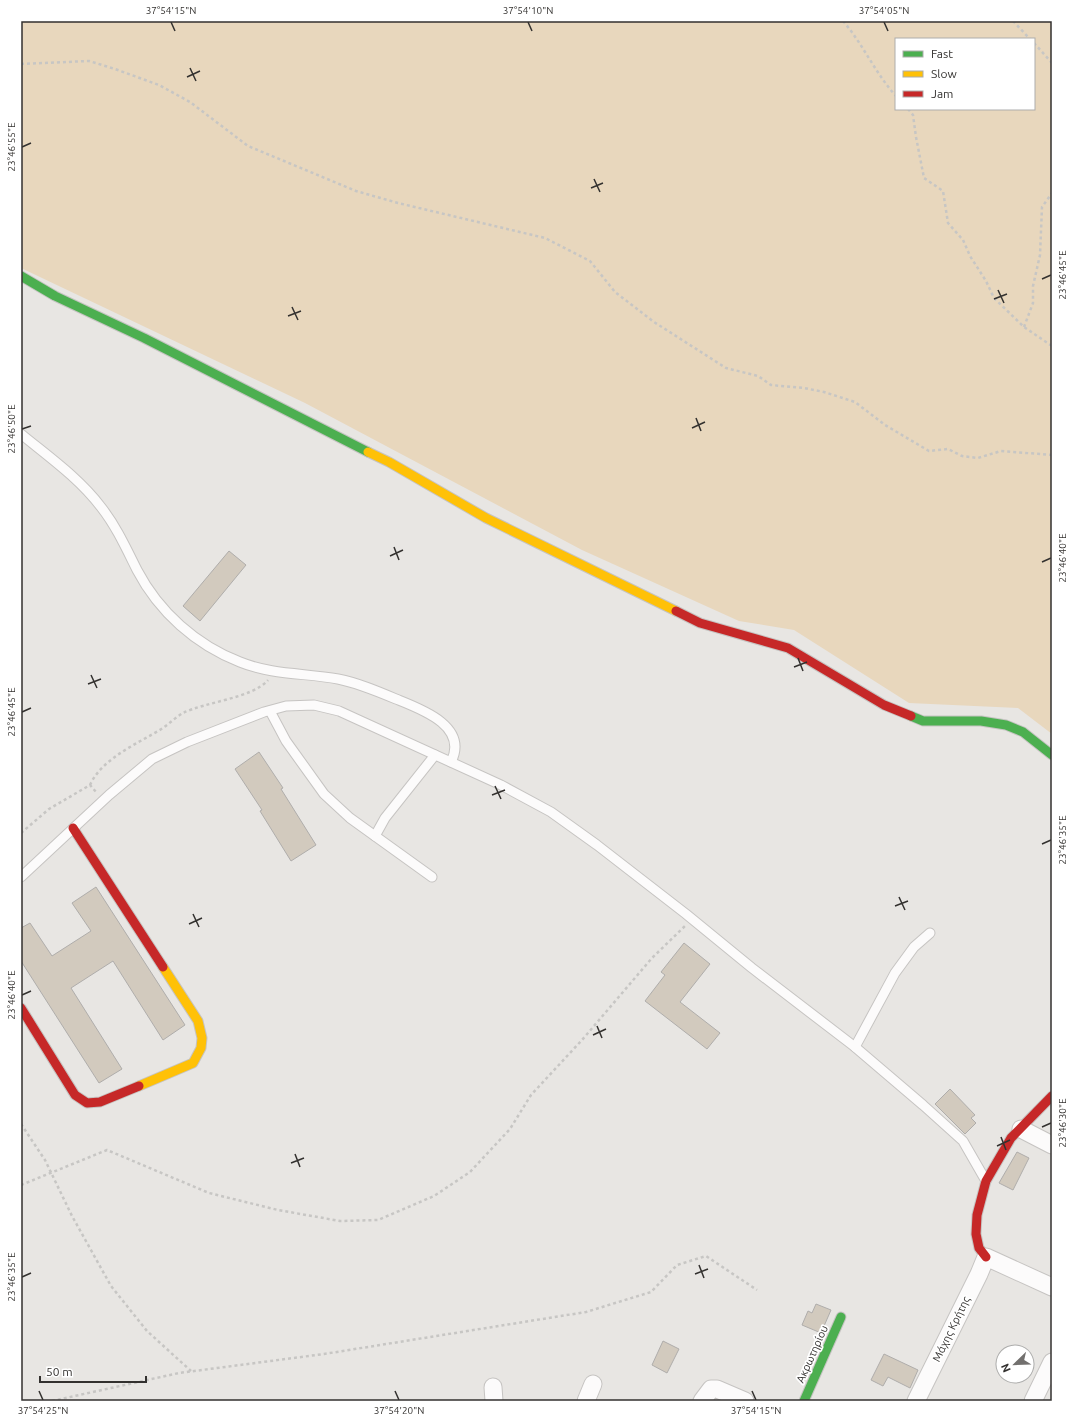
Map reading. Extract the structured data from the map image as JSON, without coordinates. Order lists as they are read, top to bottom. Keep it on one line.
{"streets":{"street":["Μάχης Κρήτης","Ακρωτηρίου"]},"legend":["Fast","Slow","Jam"],"scale_bar":"50 m","north":"bottom left","coordinates":["37°54'15\"N","37°54'10\"N","37°54'05\"N","23°46'55\"E","23°46'45\"E","23°46'50\"E","23°46'40\"E","23°46'35\"E","23°46'30\"E","37°54'25\"N","37°54'20\"N"]}
